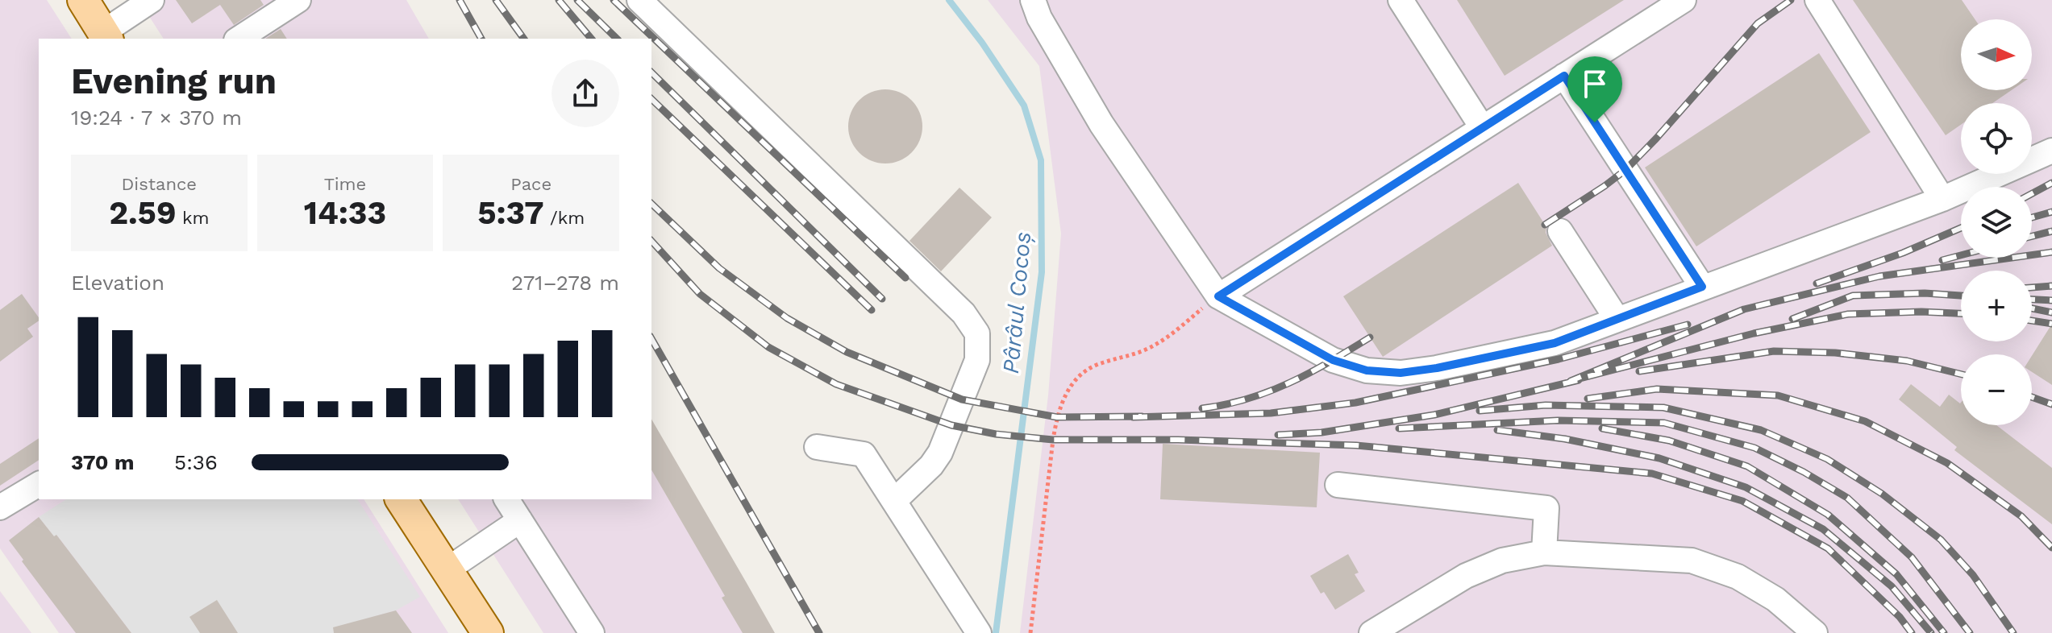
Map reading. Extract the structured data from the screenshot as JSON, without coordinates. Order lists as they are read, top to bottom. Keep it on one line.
{"water":["Pârâul Cocoș"],"north":"right","page":{"map_buttons":["+","−"],"heading":["Evening run","19:24 · 7 × 370 m"],"stats":[["Distance","2.59 km"],["Time","14:33"],["Pace","5:37 /km"]],"chart":["Elevation","271–278 m"],"list":[{"name":"370 m","note":"5:36"}]}}
